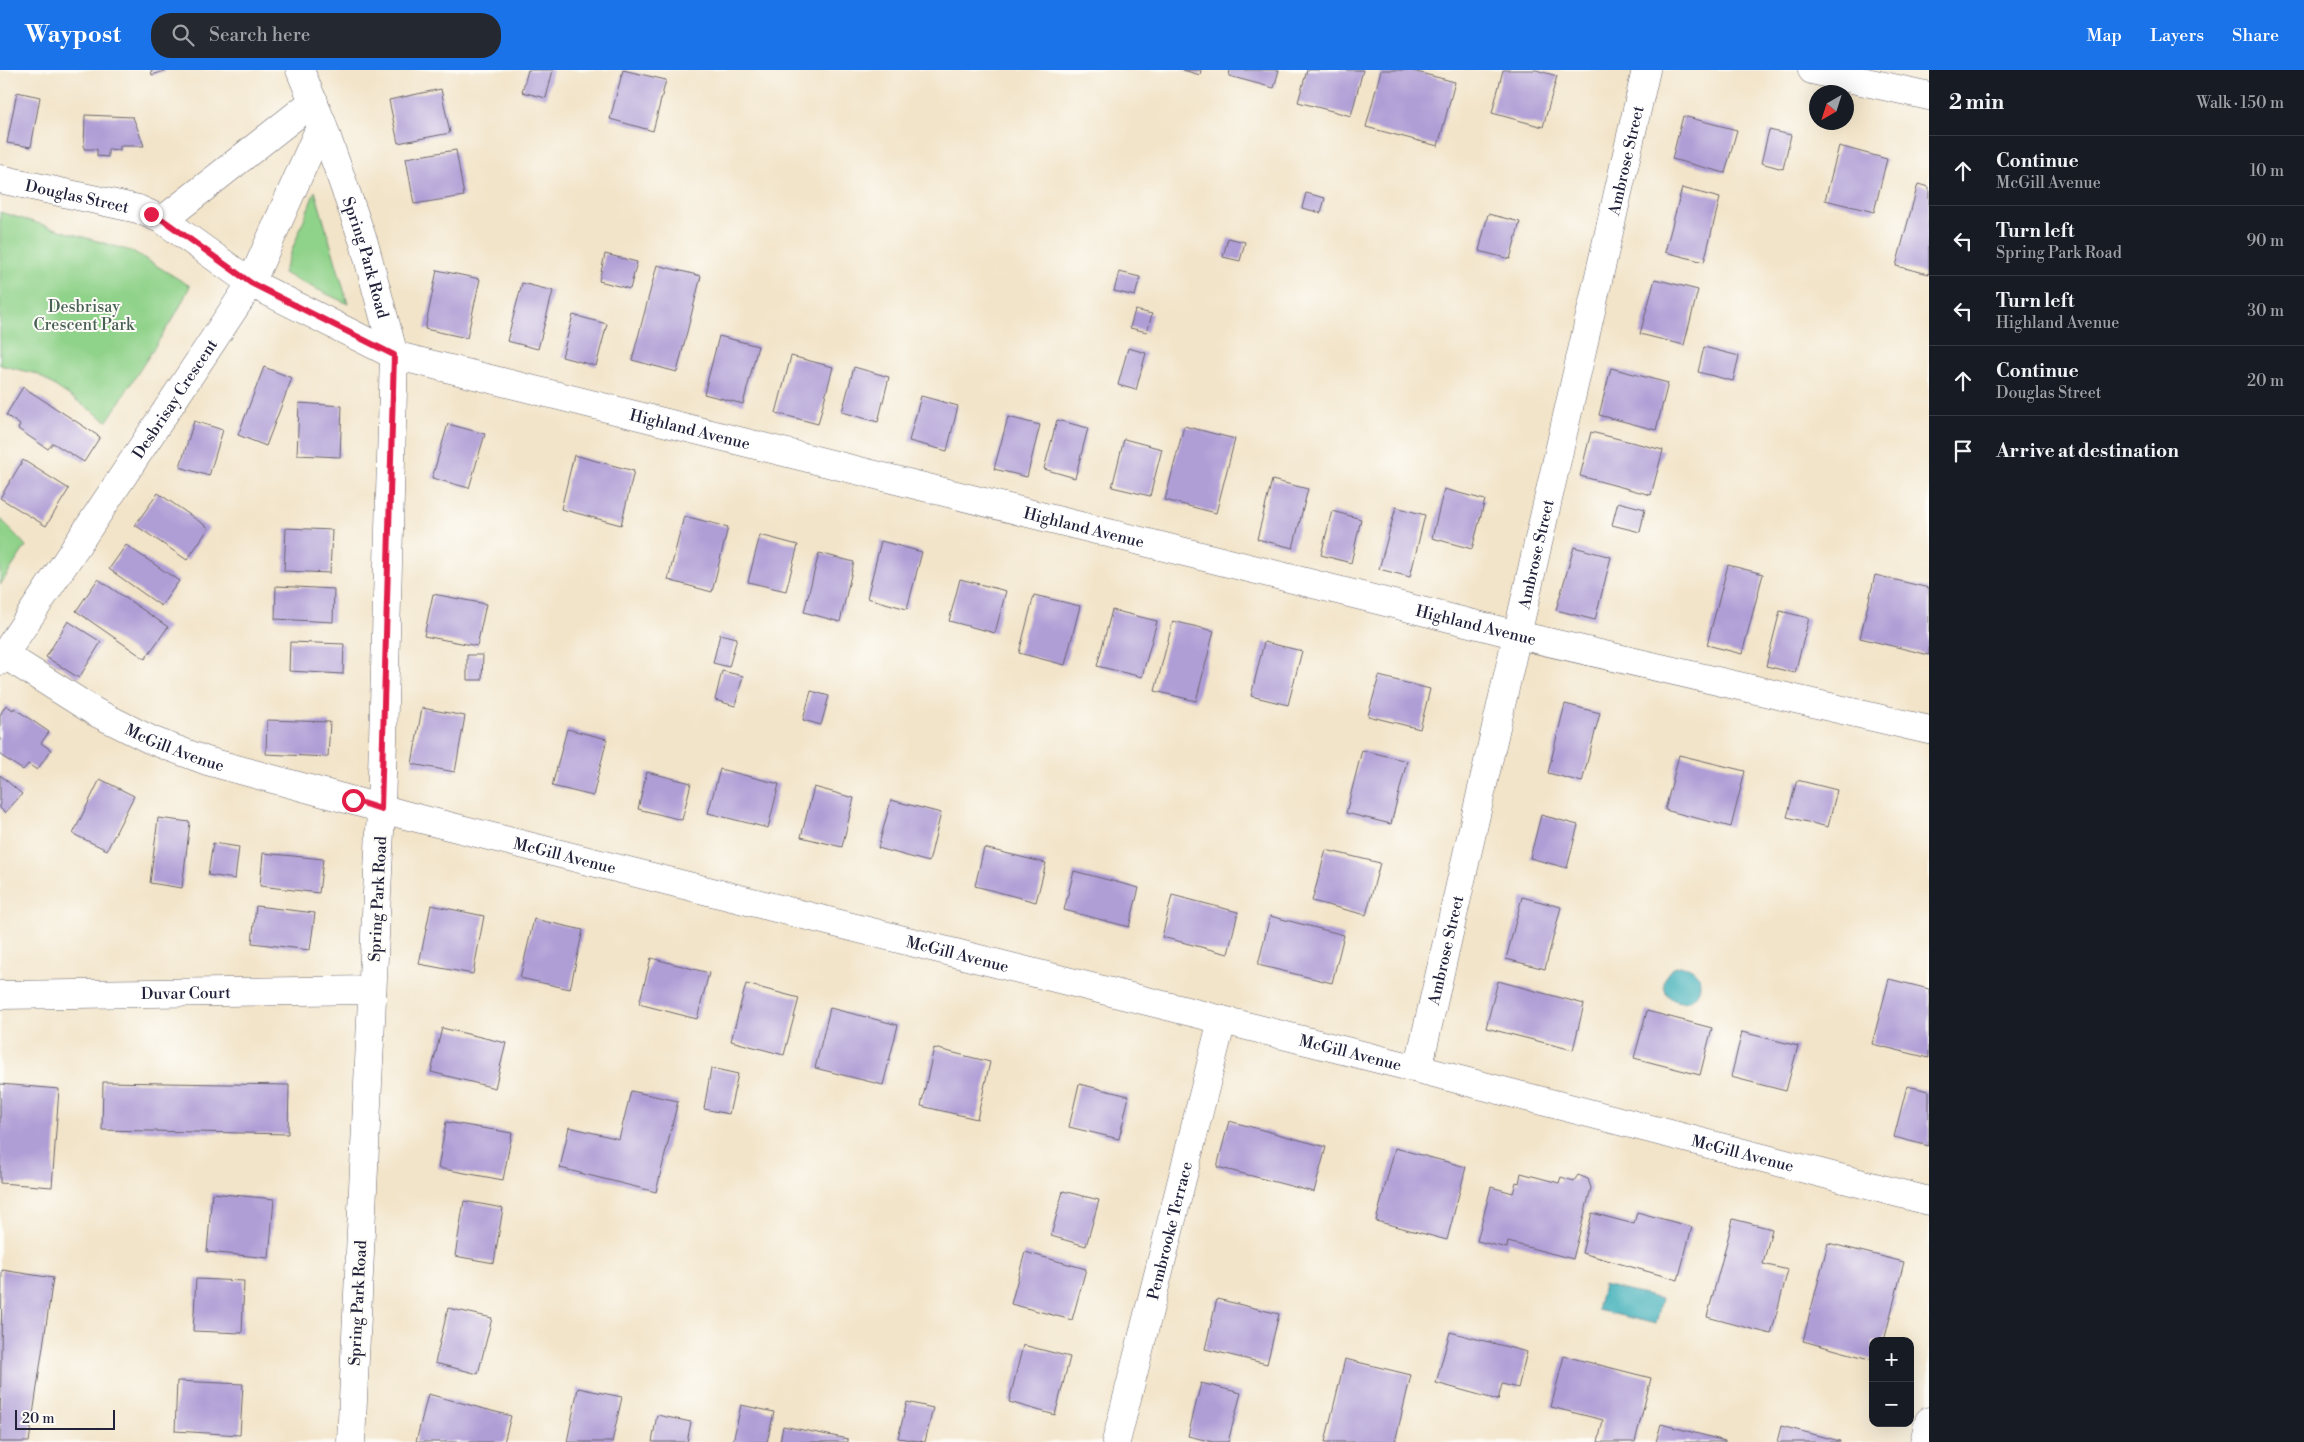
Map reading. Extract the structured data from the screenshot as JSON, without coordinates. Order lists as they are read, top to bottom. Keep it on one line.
{"streets":{"street":["Ambrose Street","Douglas Street","Spring Park Road","Desbrisay Crescent","Highland Avenue","McGill Avenue","Duvar Court","Pembrooke Terrace"]},"crossings":[["Ambrose Street","Highland Avenue"],["Ambrose Street","McGill Avenue"],["Douglas Street","Desbrisay Crescent"],["Douglas Street","Highland Avenue"],["Spring Park Road","Desbrisay Crescent"],["Spring Park Road","Highland Avenue"],["Spring Park Road","McGill Avenue"],["Spring Park Road","Duvar Court"],["Desbrisay Crescent","Highland Avenue"],["Desbrisay Crescent","McGill Avenue"],["McGill Avenue","Pembrooke Terrace"]],"parks":["Desbrisay Crescent Park"],"scale_bar":"20 m","north":"bottom left","page":{"header":"Waypost","search":"Search here","nav":["Map","Layers","Share"],"heading":["2 min","Walk · 150 m"],"list":[["Continue","McGill Avenue","10 m"],["Turn left","Spring Park Road","90 m"],["Turn left","Highland Avenue","30 m"],["Continue","Douglas Street","20 m"],"Arrive at destination"],"map_buttons":["+","−"],"scale":"20 m"}}
